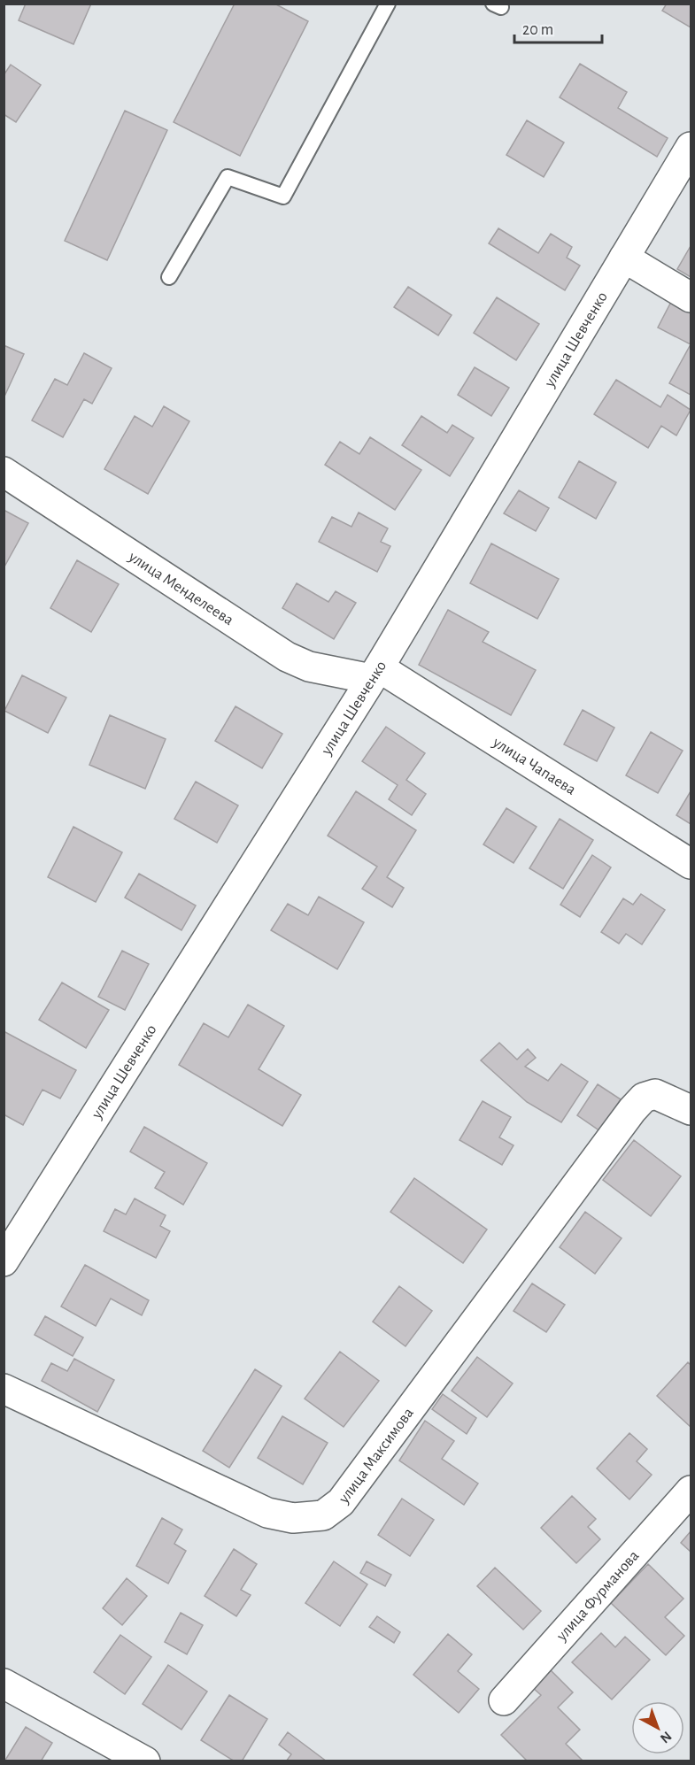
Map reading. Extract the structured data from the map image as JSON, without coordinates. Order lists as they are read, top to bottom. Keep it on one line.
{"streets":{"street":["улица Шевченко","улица Менделеева","улица Чапаева","улица Максимова","улица Фурманова"]},"crossings":[["улица Шевченко","улица Менделеева"],["улица Шевченко","улица Чапаева"],["улица Менделеева","улица Чапаева"]],"scale_bar":"20 m","north":"bottom right"}
